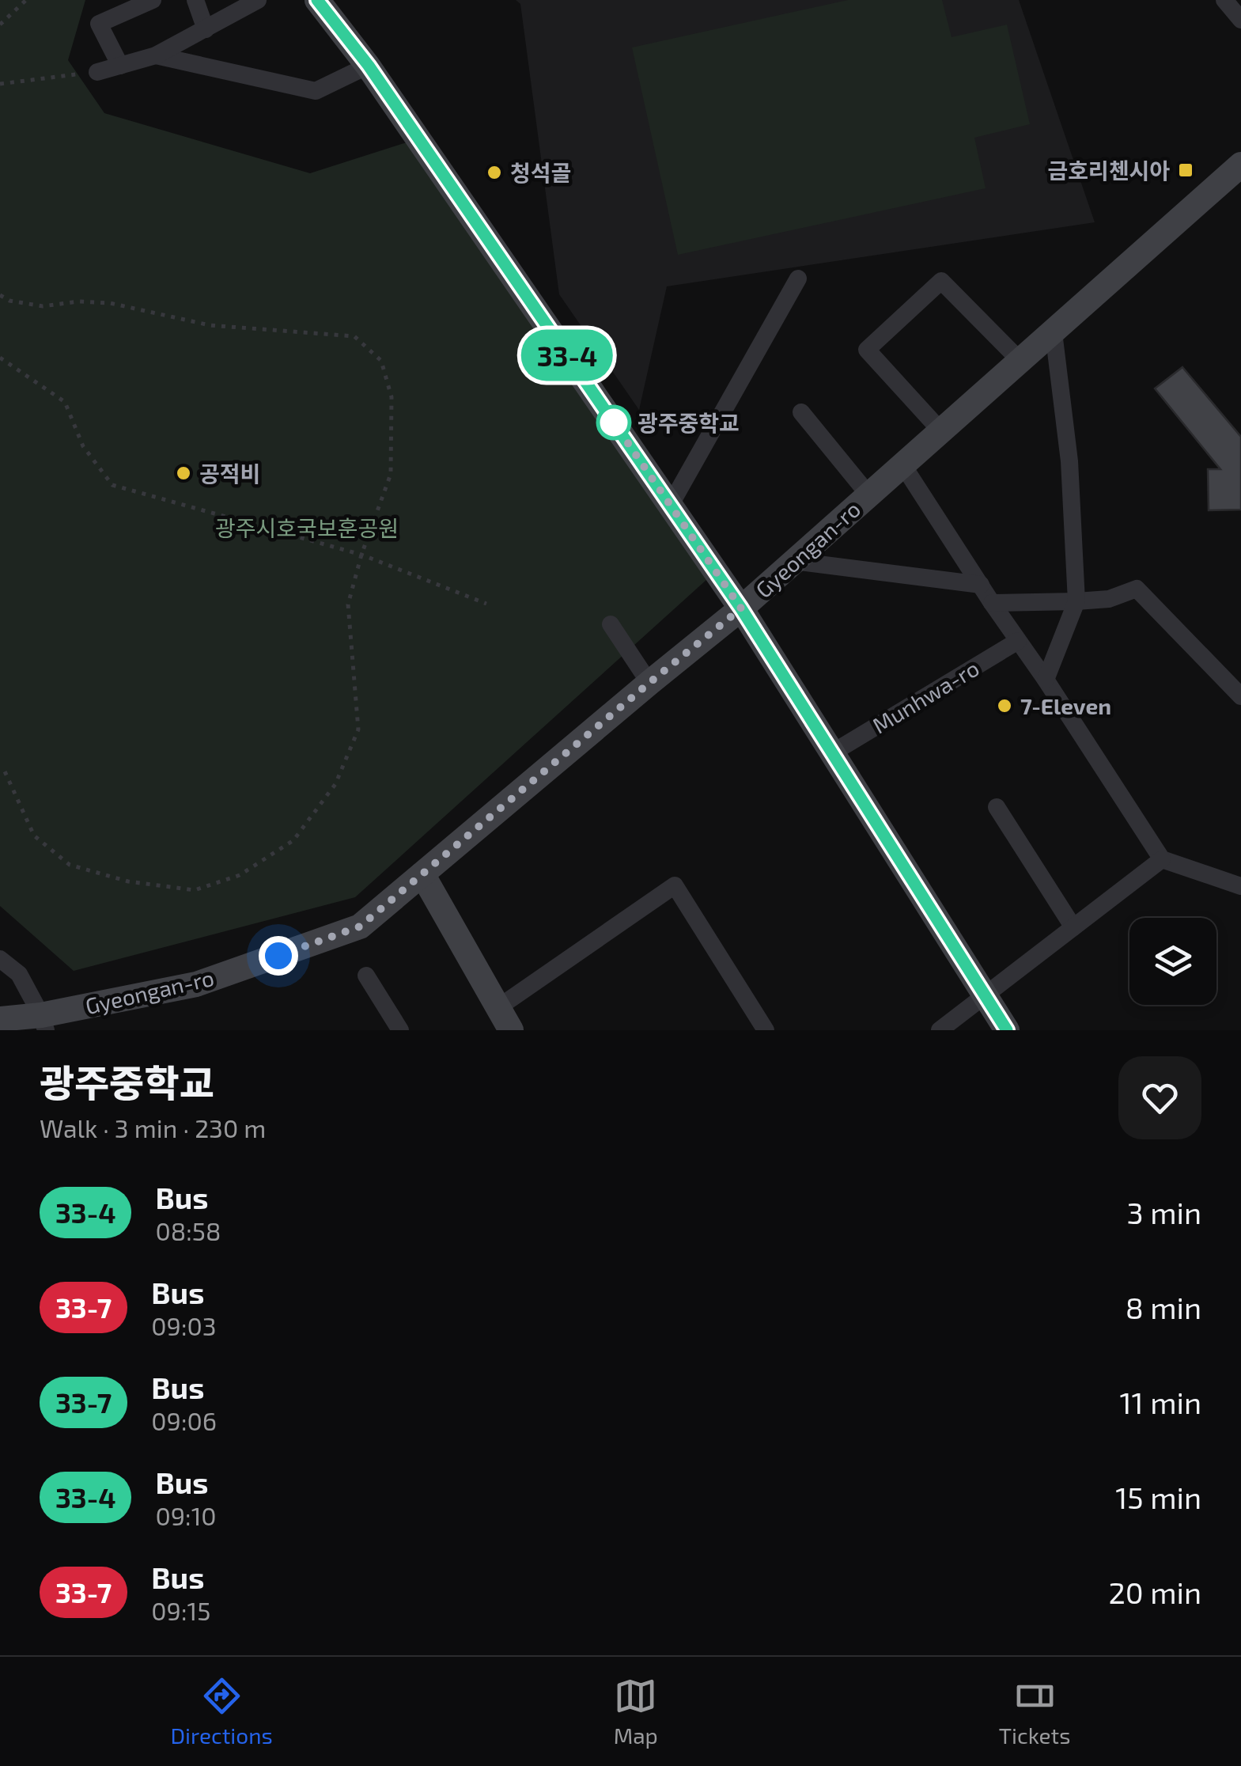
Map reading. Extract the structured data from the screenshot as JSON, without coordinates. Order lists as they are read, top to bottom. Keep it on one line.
{"streets":{"street":["Gyeongan-ro","Munhwa-ro"]},"parks":["광주시호국보훈공원"],"places":{"transit":["금호리첸시아"],"other":["청석골","광주중학교","공적비","7-Eleven"]},"lines":["bus line 33-4"],"page":{"on_map":"33-4","heading":["광주중학교","Walk · 3 min · 230 m"],"list":[{"mark":"33-4","name":"Bus","note":"08:58","value":"3 min"},{"mark":"33-7","name":"Bus","note":"09:03","value":"8 min"},{"mark":"33-7","name":"Bus","note":"09:06","value":"11 min"},{"mark":"33-4","name":"Bus","note":"09:10","value":"15 min"},{"mark":"33-7","name":"Bus","note":"09:15","value":"20 min"}],"tabs":["Directions","Map","Tickets"]}}
